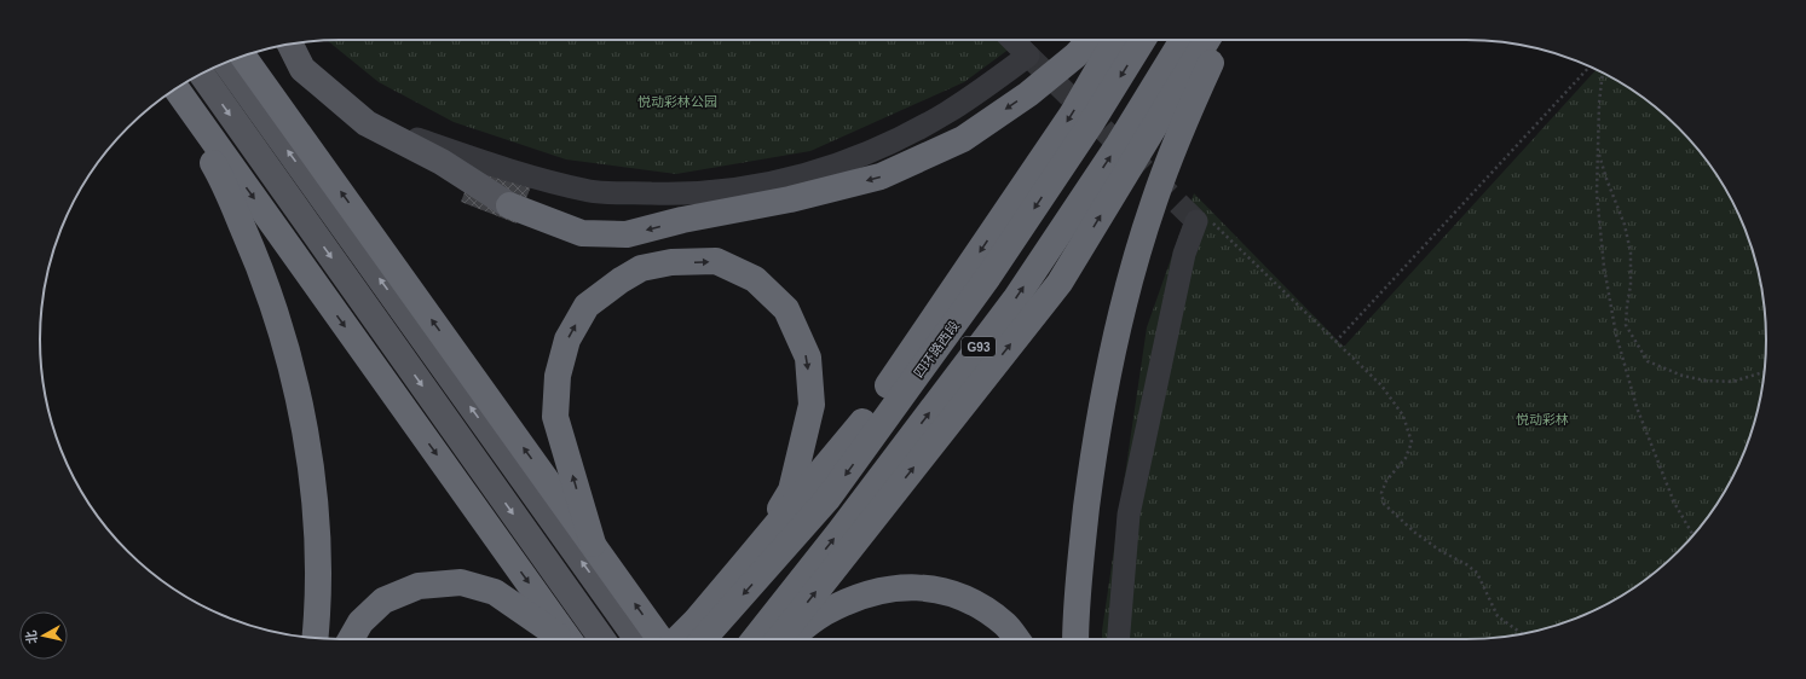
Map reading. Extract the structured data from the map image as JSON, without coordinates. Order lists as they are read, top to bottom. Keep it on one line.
{"streets":{"highway":["G93","四环路西段"]},"parks":["悦动彩林公园","悦动彩林"],"north":"left"}
